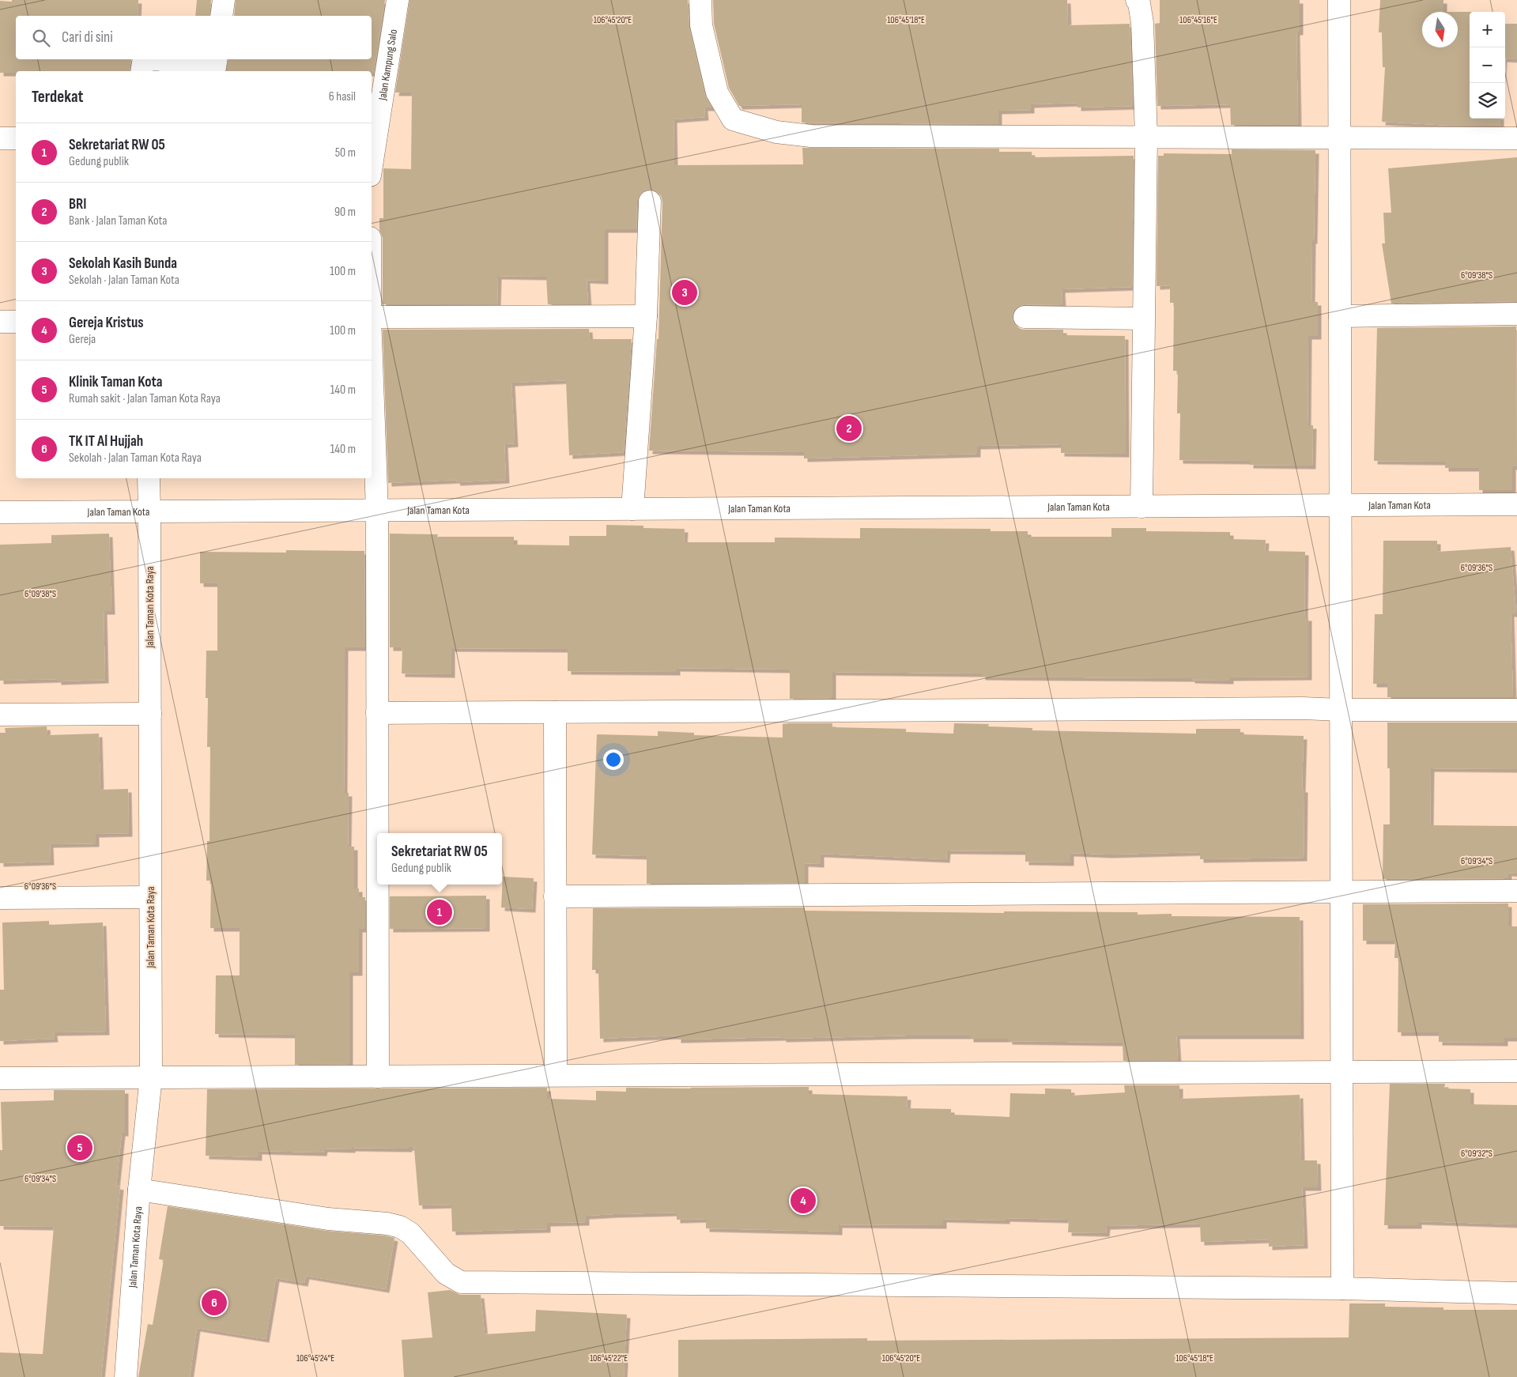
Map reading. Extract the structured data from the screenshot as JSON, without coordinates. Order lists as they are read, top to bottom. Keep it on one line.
{"streets":{"street":["Jalan Kampung Salo","Jalan Taman Kota","Jalan Taman Kota Raya"]},"crossings":[["Jalan Taman Kota","Jalan Taman Kota Raya"]],"north":"bottom","page":{"map_buttons":["+","−"],"search":"Cari di sini","heading":["Terdekat","6 hasil"],"list":[{"mark":"1","name":"Sekretariat RW 05","note":"Gedung publik","value":"50 m"},{"mark":"2","name":"BRI","note":"Bank · Jalan Taman Kota","value":"90 m"},{"mark":"3","name":"Sekolah Kasih Bunda","note":"Sekolah · Jalan Taman Kota","value":"100 m"},{"mark":"4","name":"Gereja Kristus","note":"Gereja","value":"100 m"},{"mark":"5","name":"Klinik Taman Kota","note":"Rumah sakit · Jalan Taman Kota Raya","value":"140 m"},{"mark":"6","name":"TK IT Al Hujjah","note":"Sekolah · Jalan Taman Kota Raya","value":"140 m"}],"pins":["3","2","1","5","4","6"],"popup":["Sekretariat RW 05","Gedung publik"]},"coordinates":["106°45'20\"E","106°45'18\"E","106°45'16\"E","6°09'38\"S","6°09'36\"S","6°09'34\"S","6°09'32\"S","106°45'24\"E","106°45'22\"E"]}
